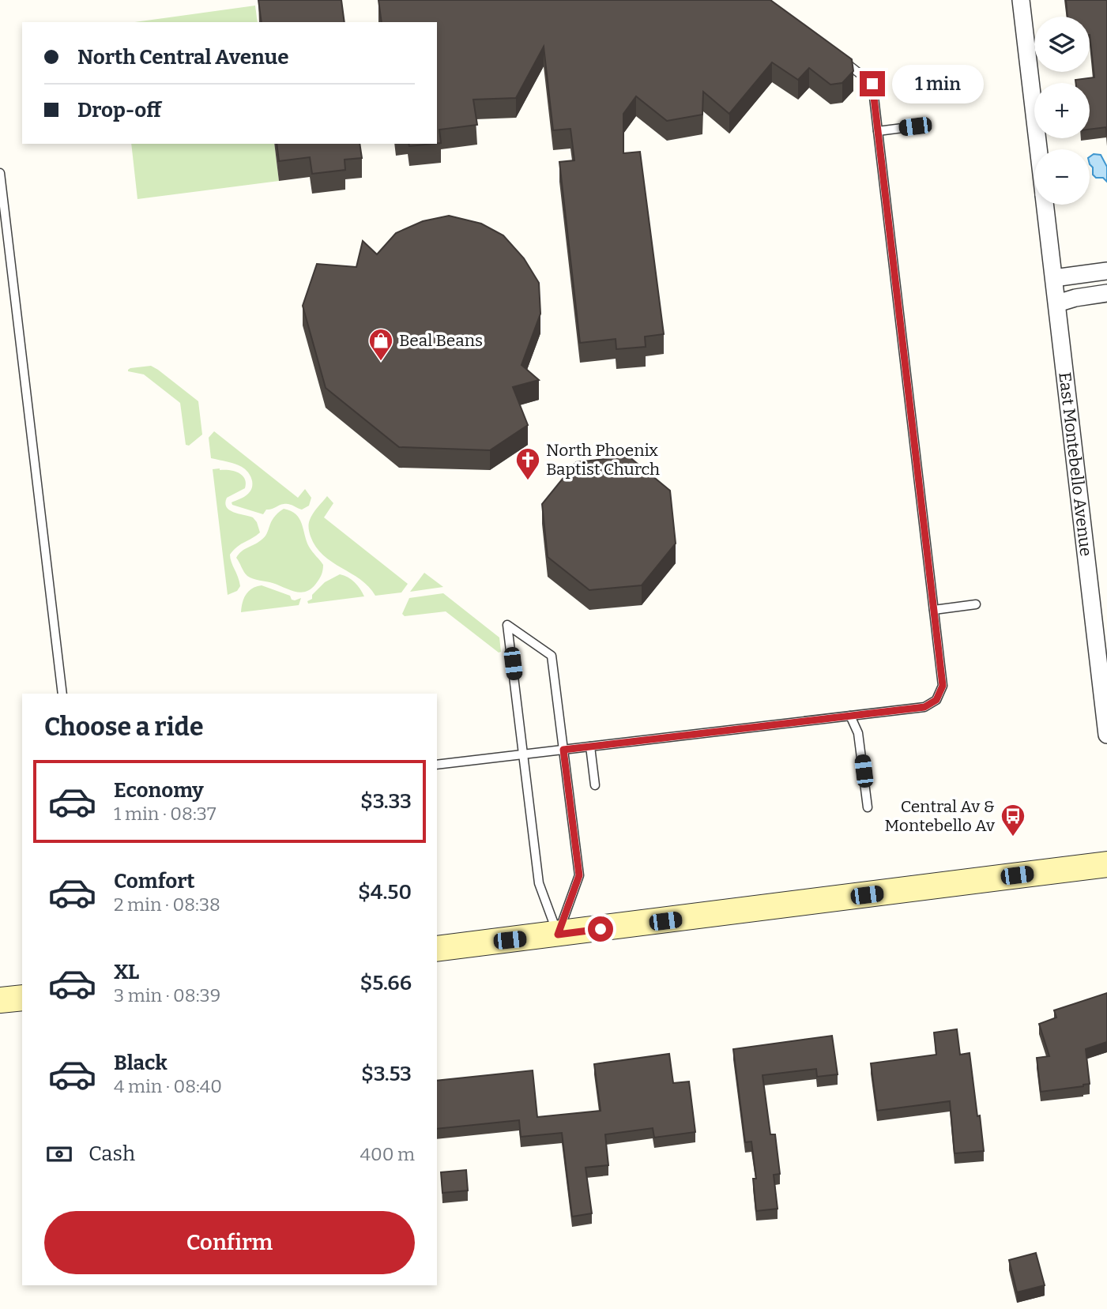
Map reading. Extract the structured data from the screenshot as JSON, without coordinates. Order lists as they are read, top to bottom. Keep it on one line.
{"streets":{"street":["East Montebello Avenue"]},"places":{"shop":["Beal Beans"],"church":["North Phoenix Baptist Church"],"bus stop":["Central Av & Montebello Av"]},"page":{"map_buttons":["+","−"],"banner":["North Central Avenue","Drop-off"],"bubble":"1 min","heading":"Choose a ride","list":[{"name":"Economy","note":"1 min · 08:37","value":"$3.33"},{"name":"Comfort","note":"2 min · 08:38","value":"$4.50"},{"name":"XL","note":"3 min · 08:39","value":"$5.66"},{"name":"Black","note":"4 min · 08:40","value":"$3.53"}],"pay":["Cash","400 m"],"buttons":"Confirm"}}
